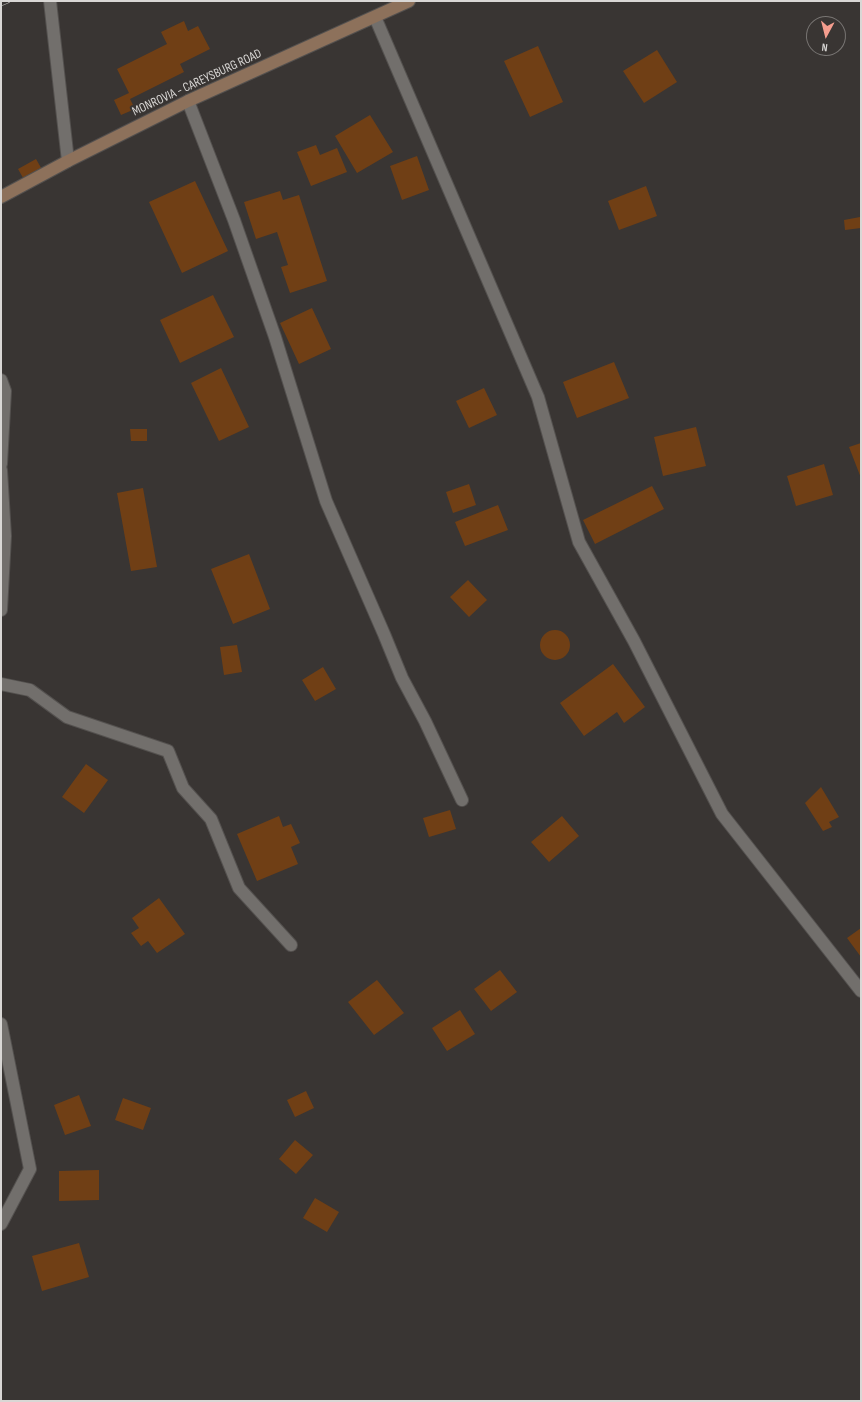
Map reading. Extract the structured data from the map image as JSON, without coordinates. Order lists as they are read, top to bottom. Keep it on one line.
{"streets":{"main road":["MONROVIA - CAREYSBURG ROAD"]},"north":"bottom"}
